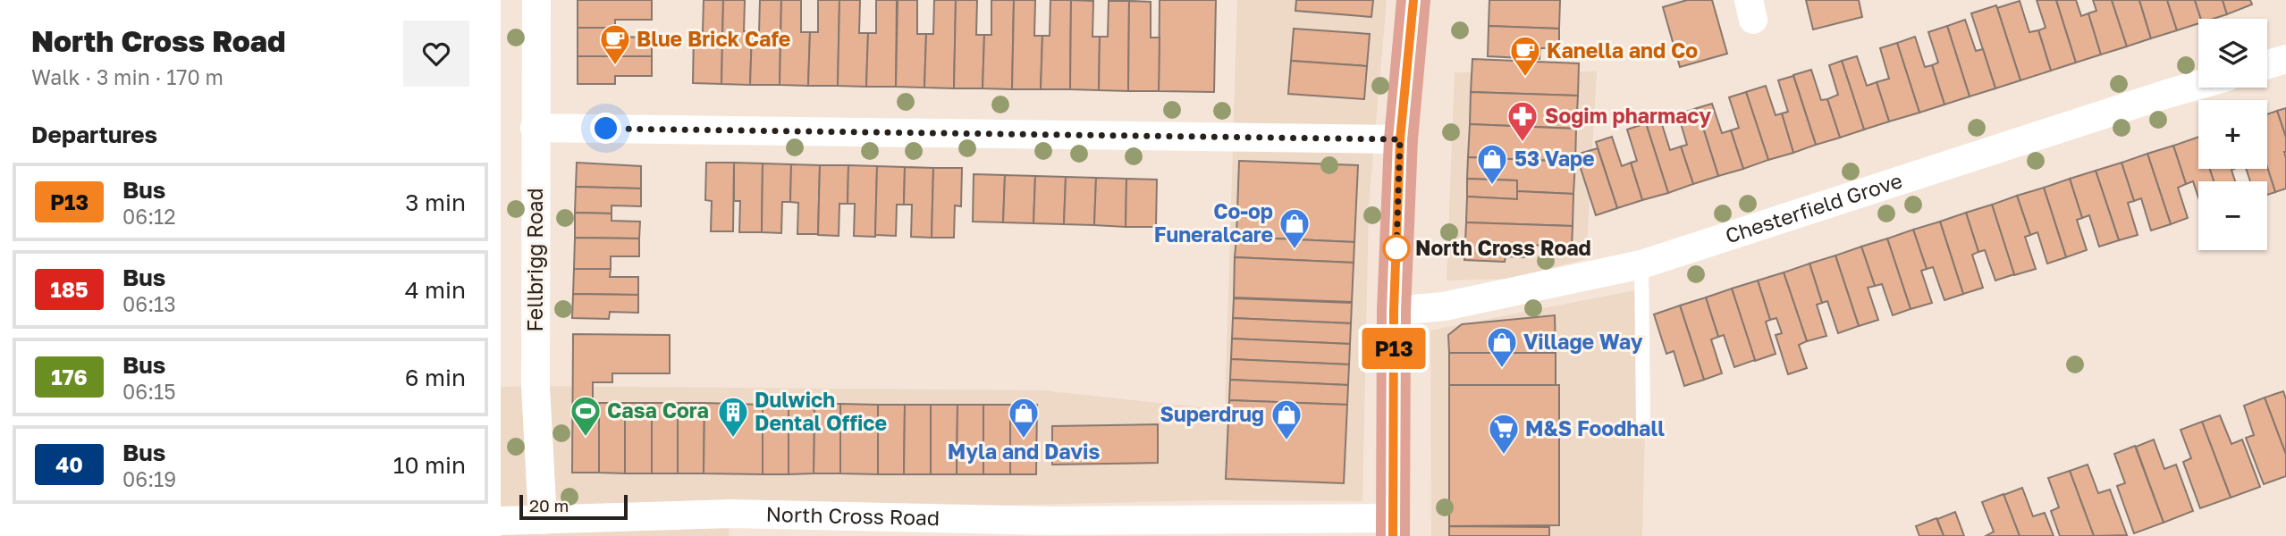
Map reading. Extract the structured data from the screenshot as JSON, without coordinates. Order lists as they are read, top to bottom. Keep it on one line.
{"streets":{"street":["Chesterfield Grove","Fellbrigg Road","North Cross Road"]},"crossings":[["Fellbrigg Road","North Cross Road"]],"places":{"cafe":["Blue Brick Cafe","Kanella and Co"],"pharmacy":["Sogim pharmacy"],"shop":["53 Vape","Co-op Funeralcare","Village Way","Myla and Davis","Superdrug"],"other":["North Cross Road"],"sports":["Casa Cora"],"building":["Dulwich Dental Office"],"supermarket":["M&S Foodhall"]},"lines":["bus line P13"],"scale_bar":"20 m","page":{"heading":[["North Cross Road","Walk · 3 min · 170 m"],"Departures"],"on_map":"P13","map_buttons":["+","−"],"list":[{"mark":"P13","name":"Bus","note":"06:12","value":"3 min"},{"mark":"185","name":"Bus","note":"06:13","value":"4 min"},{"mark":"176","name":"Bus","note":"06:15","value":"6 min"},{"mark":"40","name":"Bus","note":"06:19","value":"10 min"}],"scale":"20 m"}}
